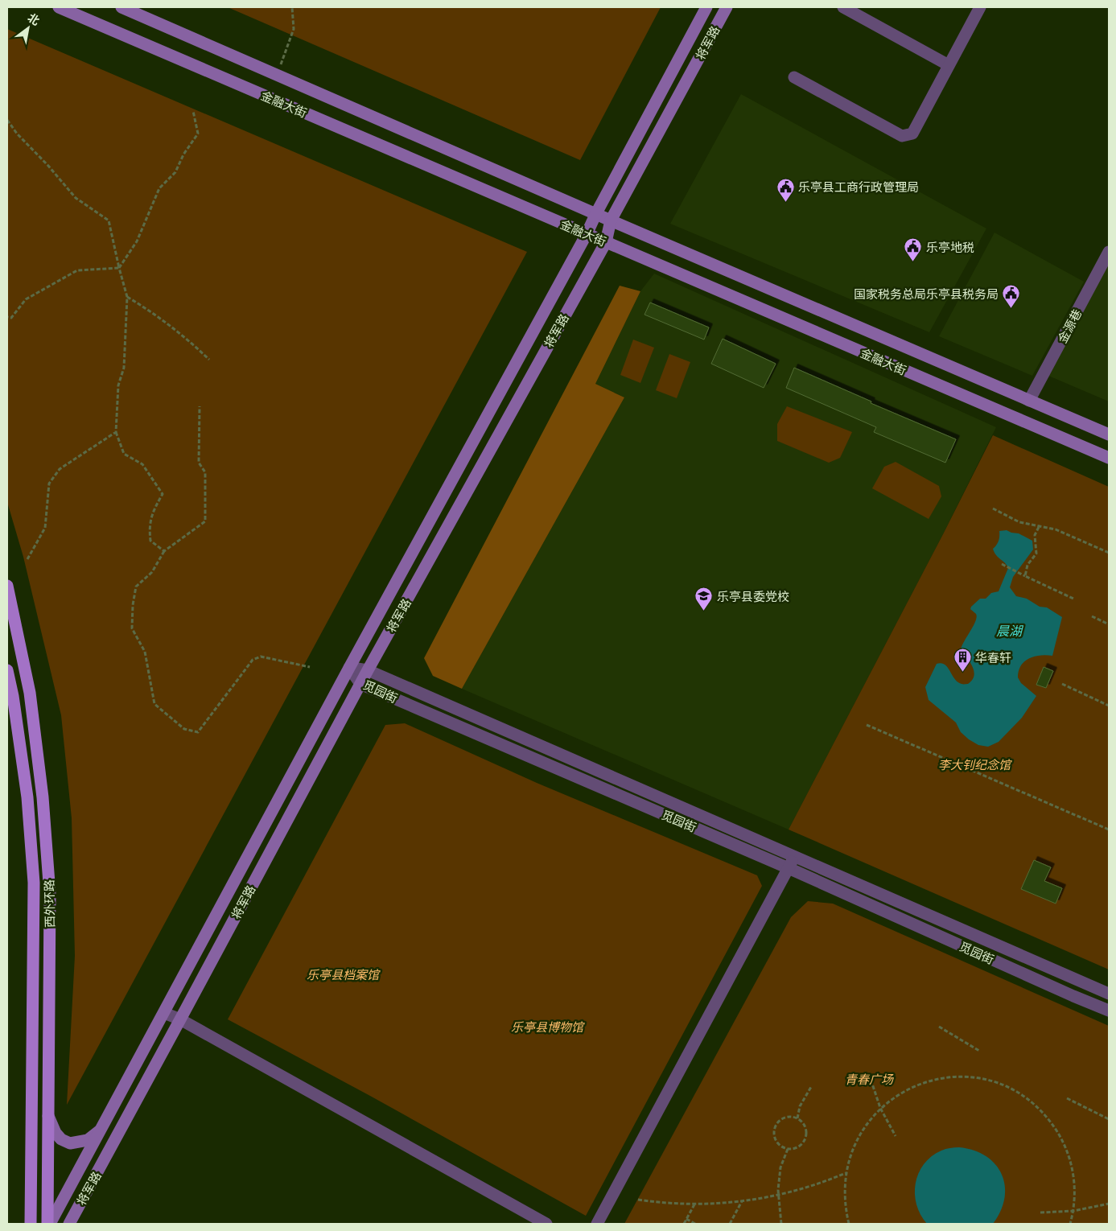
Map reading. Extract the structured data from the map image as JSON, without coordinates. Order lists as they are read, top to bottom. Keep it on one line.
{"streets":{"main road":["将军路","金融大街","西外环路"],"street":["金源巷","觅园街"]},"crossings":[["将军路","金融大街"],["将军路","觅园街"],["将军路","西外环路"],["金融大街","金源巷"]],"water":["晨湖"],"parks":["李大钊纪念馆","乐亭县档案馆","乐亭县博物馆","青春广场"],"places":{"public building":["乐亭县工商行政管理局","乐亭地税","国家税务总局乐亭县税务局"],"school or university":["乐亭县委党校"],"building":["华春轩"]},"north":"top right"}
